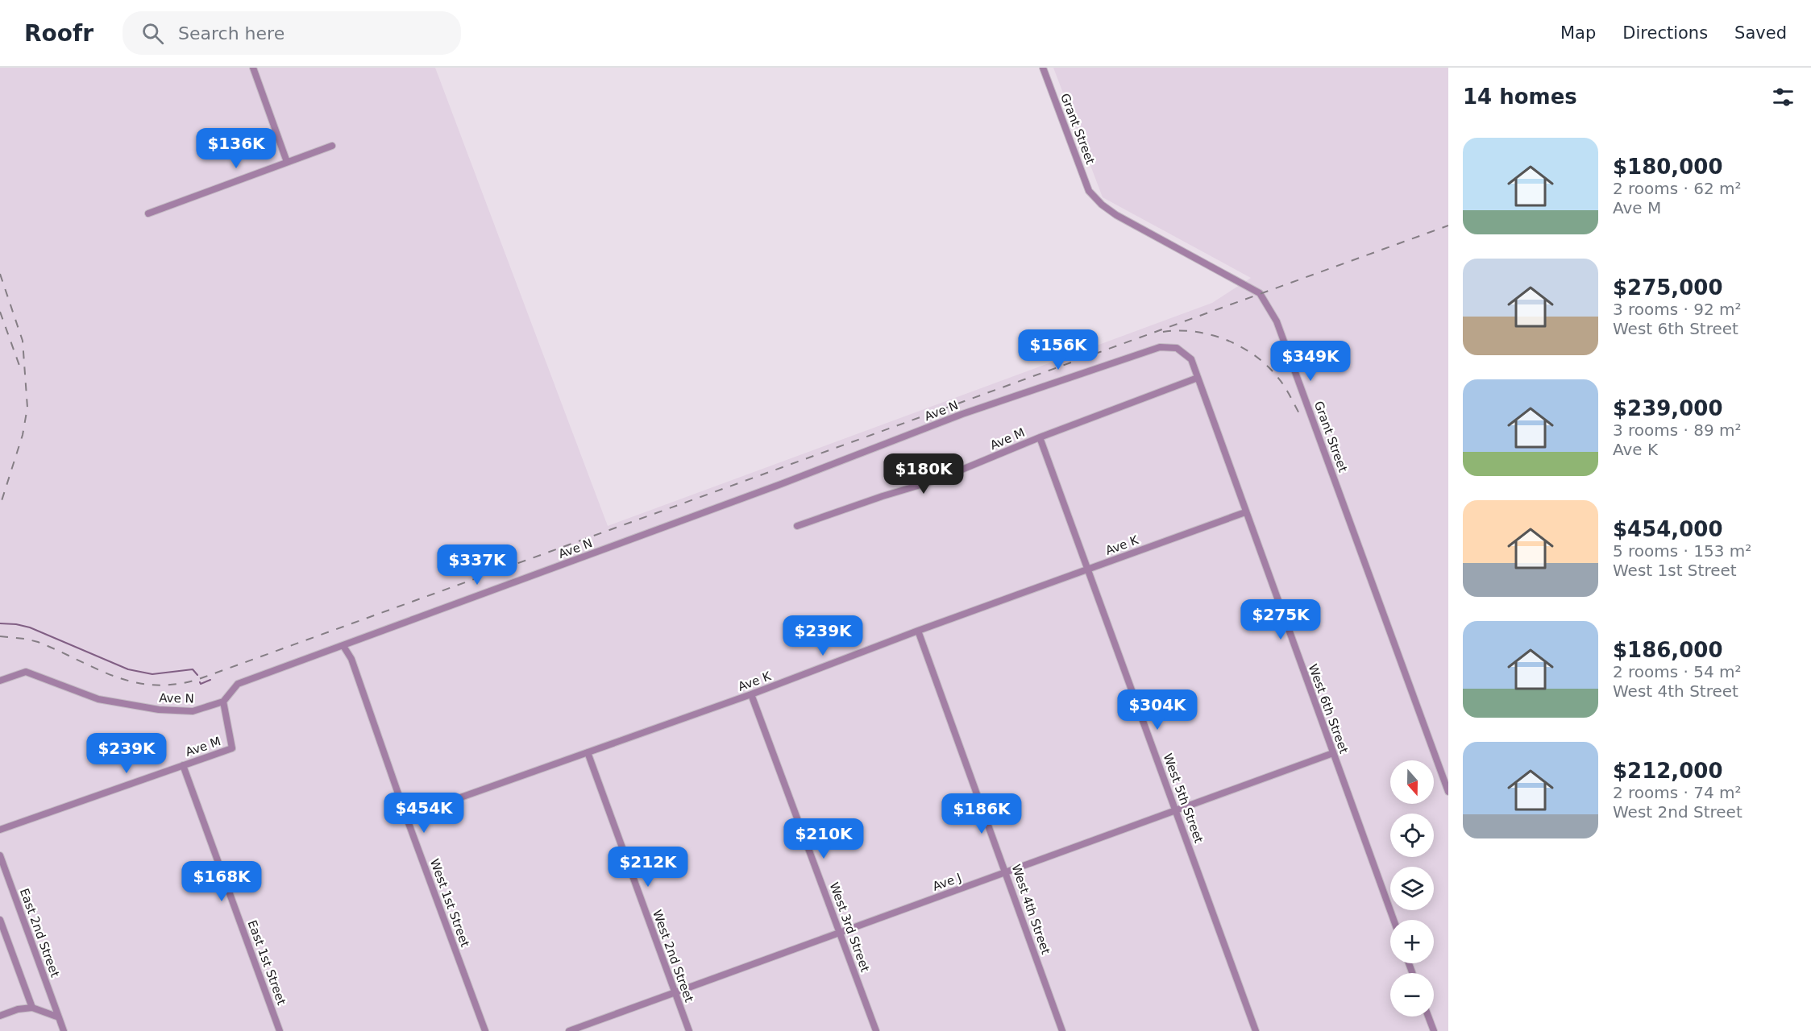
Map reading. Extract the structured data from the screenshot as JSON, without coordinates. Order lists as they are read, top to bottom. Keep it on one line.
{"streets":{"street":["Grant Street","Ave N","Ave M","Ave K","West 6th Street","West 5th Street","Ave J","West 1st Street","West 4th Street","West 3rd Street","East 2nd Street","West 2nd Street","East 1st Street"]},"crossings":[["Ave N","Ave M"],["Ave N","West 6th Street"],["Ave N","West 1st Street"],["Ave M","West 6th Street"],["Ave M","West 5th Street"],["Ave M","East 1st Street"],["Ave K","West 6th Street"],["Ave K","West 5th Street"],["Ave K","West 1st Street"],["Ave K","West 4th Street"],["Ave K","West 3rd Street"],["Ave K","West 2nd Street"],["West 6th Street","Ave J"],["West 5th Street","Ave J"],["Ave J","West 4th Street"],["Ave J","West 3rd Street"],["Ave J","West 2nd Street"]],"north":"bottom","page":{"header":"Roofr","search":"Search here","nav":["Map","Directions","Saved"],"heading":"14 homes","list":[{"name":"$180,000","note":"2 rooms · 62 m² · Ave M"},{"name":"$275,000","note":"3 rooms · 92 m² · West 6th Street"},{"name":"$239,000","note":"3 rooms · 89 m² · Ave K"},{"name":"$454,000","note":"5 rooms · 153 m² · West 1st Street"},{"name":"$186,000","note":"2 rooms · 54 m² · West 4th Street"},{"name":"$212,000","note":"2 rooms · 74 m² · West 2nd Street"}],"price":["$136K","$156K","$349K","$180K","$337K","$275K","$239K","$304K","$239K","$454K","$186K","$210K","$212K","$168K"],"map_buttons":["+","−"]}}
